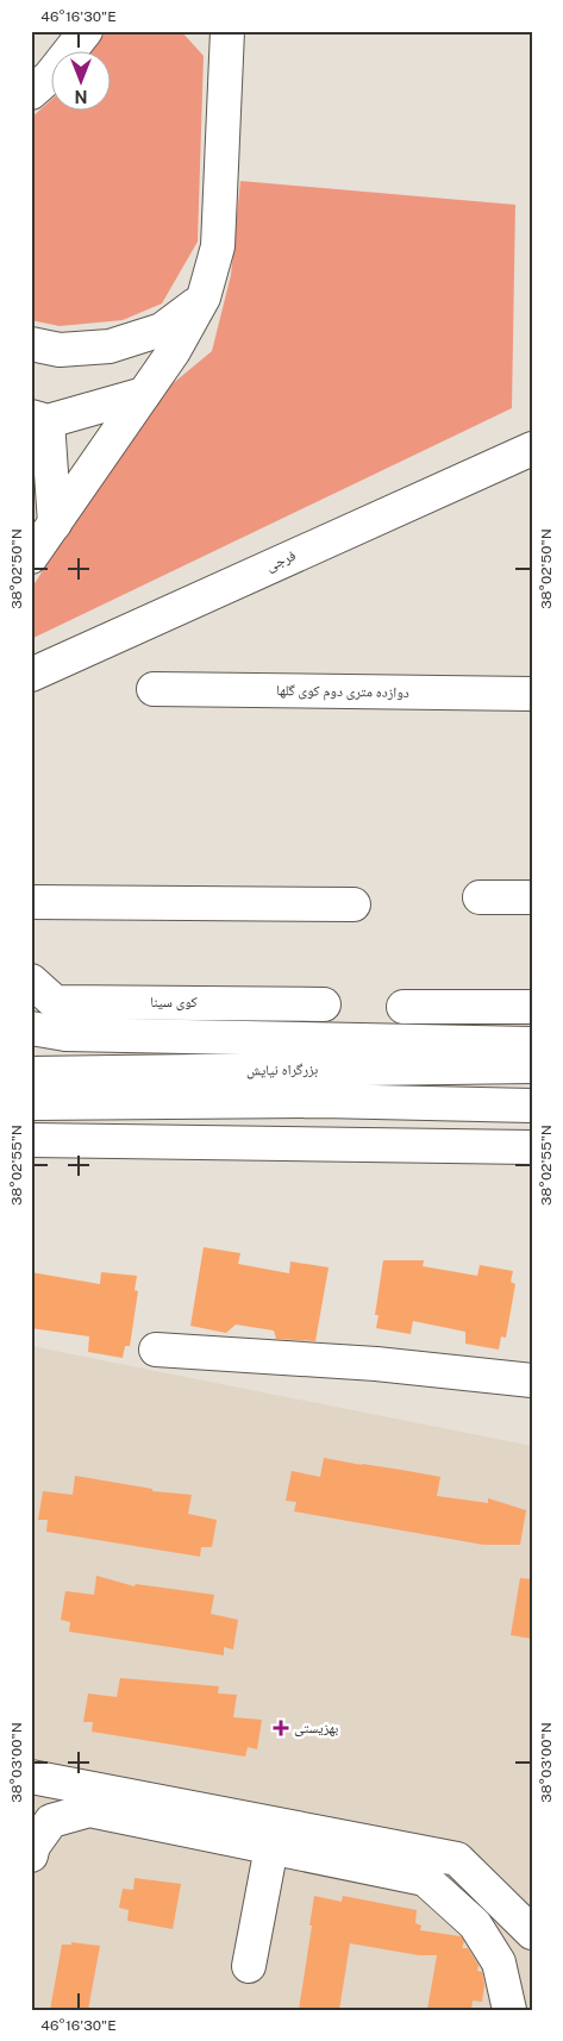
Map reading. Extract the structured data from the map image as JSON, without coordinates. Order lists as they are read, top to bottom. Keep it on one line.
{"streets":{"main road":["فرجی","دوازده متری دوم کوی گلها","کوی سینا","بزرگراه نیایش"]},"places":{"health":["بهزیستی"]},"north":"bottom","coordinates":["46°16'30\"E","38°02'50\"N","38°02'55\"N","38°03'00\"N"]}
